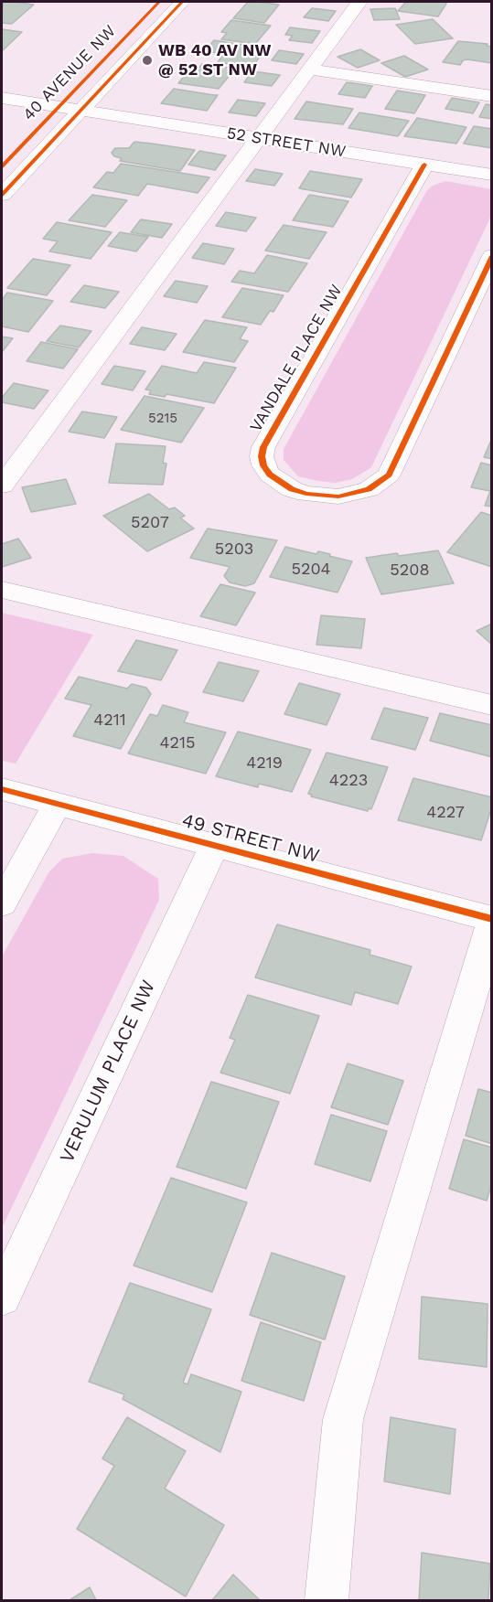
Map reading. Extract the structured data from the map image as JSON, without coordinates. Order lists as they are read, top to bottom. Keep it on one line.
{"streets":{"street":["40 AVENUE NW","52 STREET NW","VANDALE PLACE NW","49 STREET NW","VERULUM PLACE NW"]},"crossings":[["40 AVENUE NW","52 STREET NW"],["52 STREET NW","VANDALE PLACE NW"],["49 STREET NW","VERULUM PLACE NW"]],"places":["WB 40 AV NW @ 52 ST NW"],"house_numbers":["5215","5207","5203","5204","5208","4211","4215","4219","4223","4227"]}
